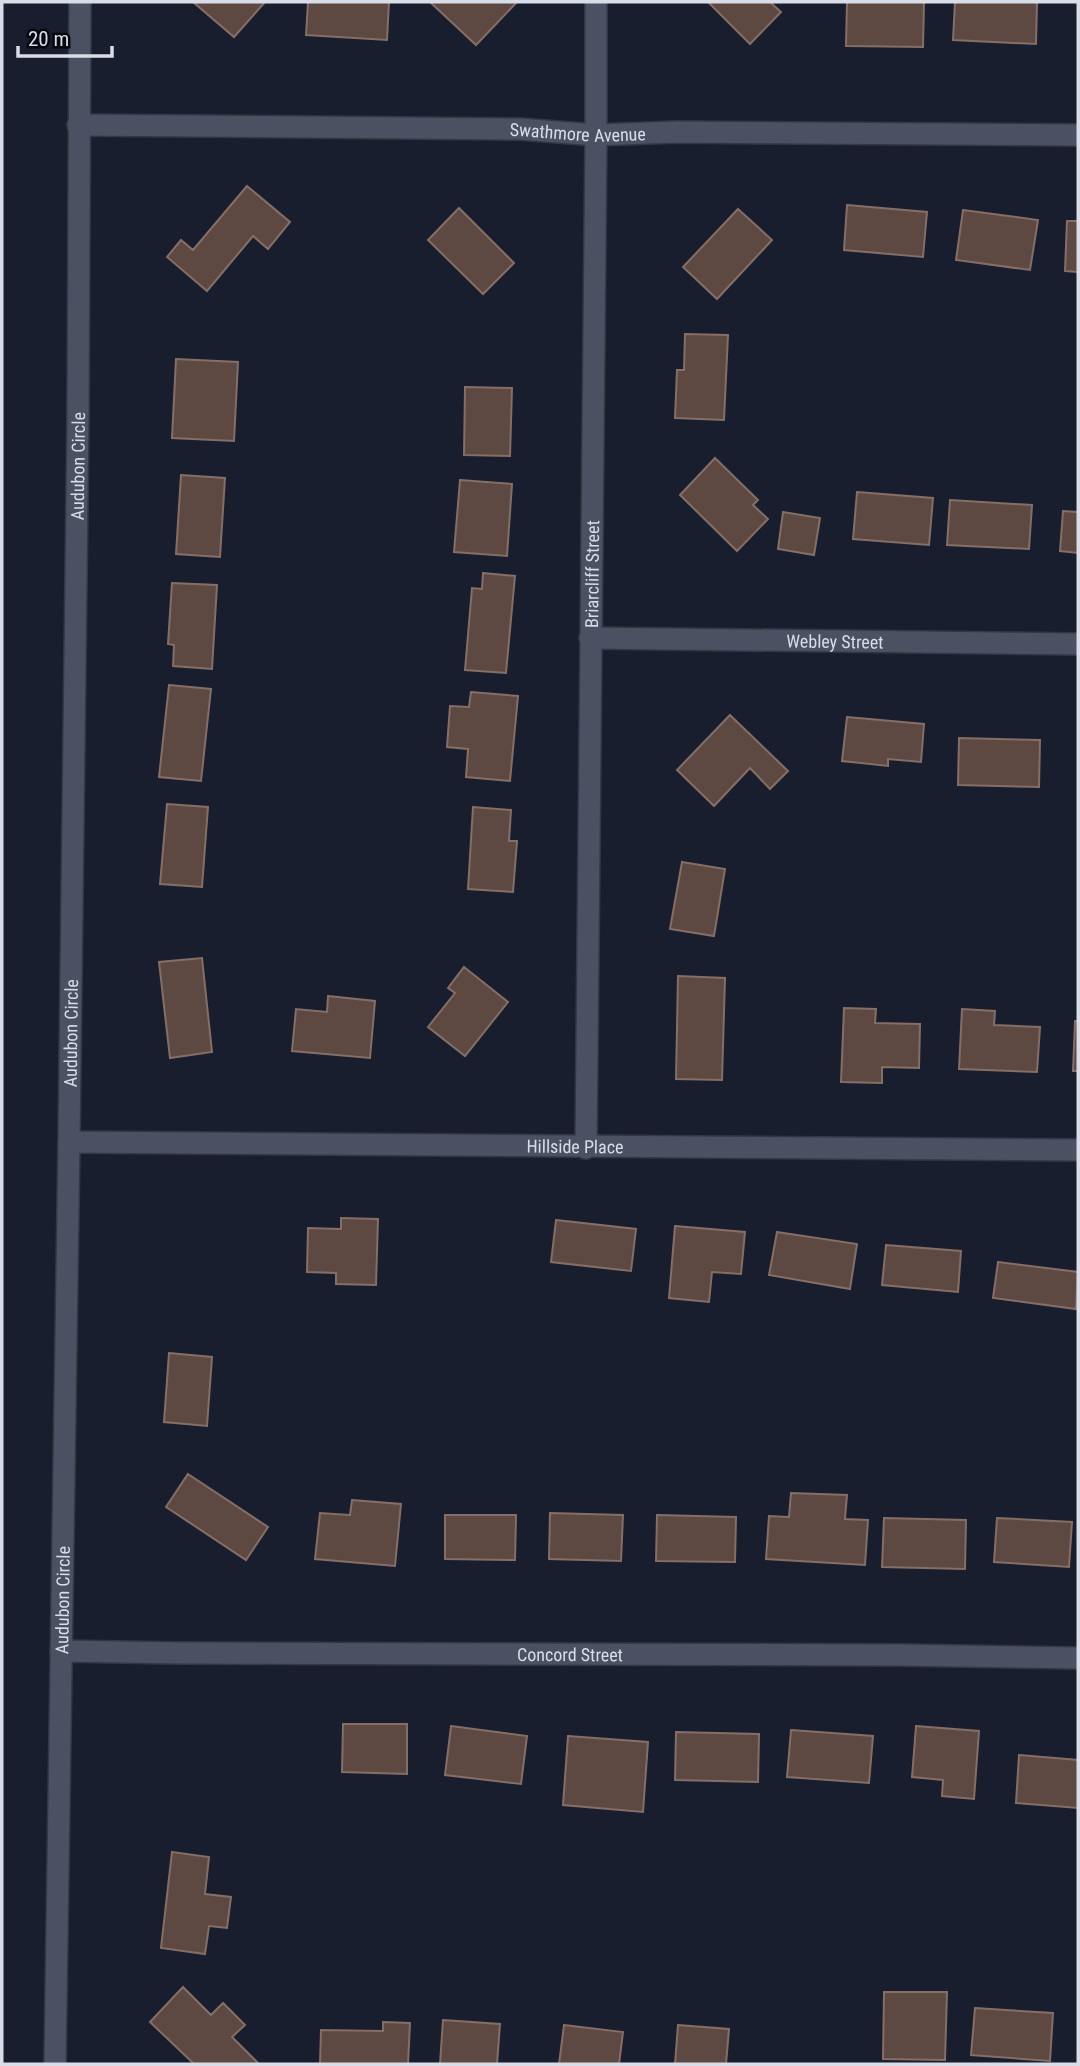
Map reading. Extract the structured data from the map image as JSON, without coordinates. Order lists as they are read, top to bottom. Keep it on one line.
{"streets":{"street":["Swathmore Avenue","Audubon Circle","Briarcliff Street","Webley Street","Hillside Place","Concord Street"]},"crossings":[["Swathmore Avenue","Audubon Circle"],["Swathmore Avenue","Briarcliff Street"],["Audubon Circle","Hillside Place"],["Audubon Circle","Concord Street"],["Briarcliff Street","Webley Street"],["Briarcliff Street","Hillside Place"]],"scale_bar":"20 m"}
